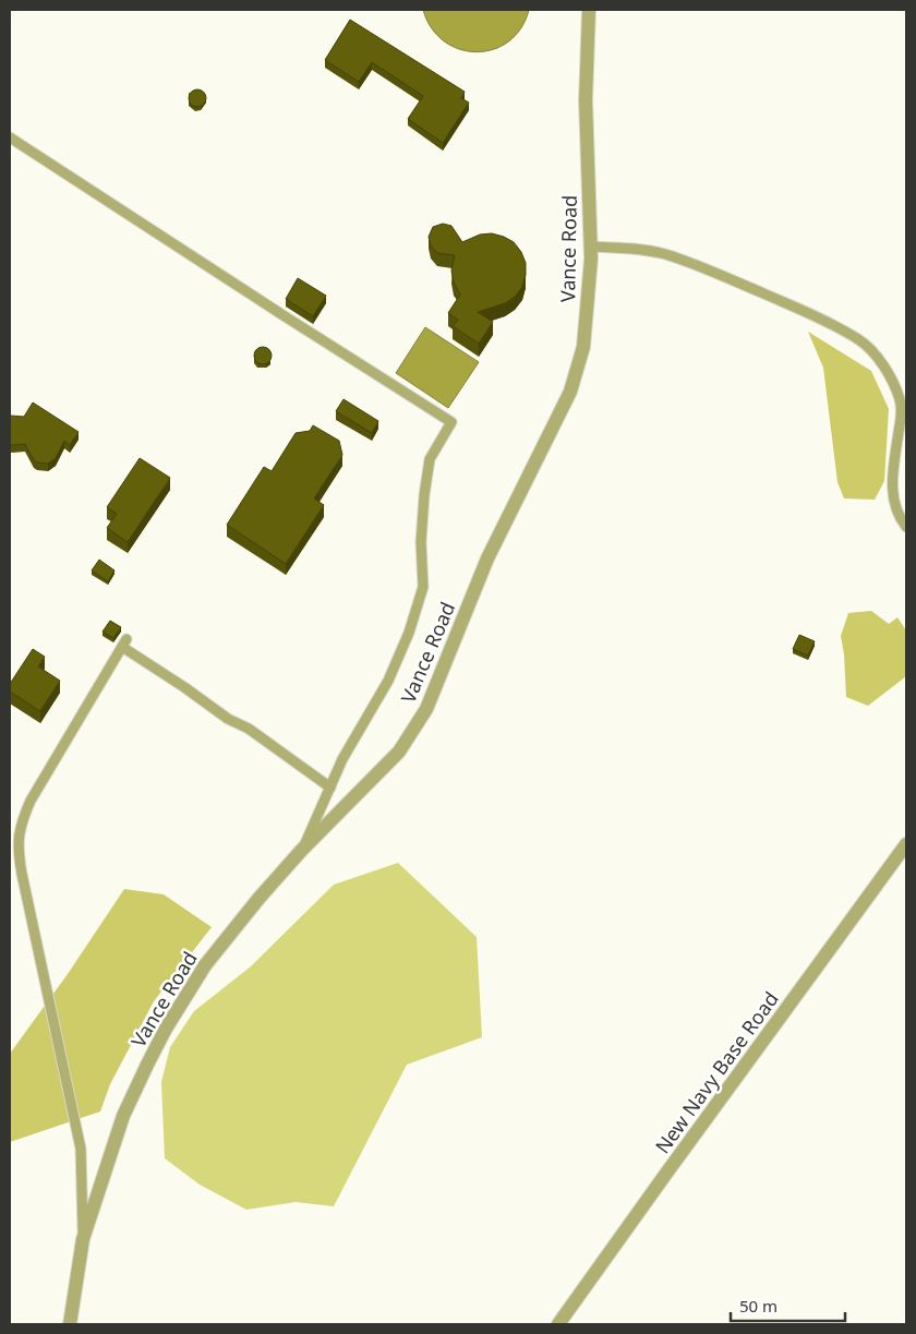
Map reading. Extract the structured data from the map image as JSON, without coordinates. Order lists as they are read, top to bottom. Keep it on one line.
{"streets":{"street":["Vance Road","New Navy Base Road"]},"scale_bar":"50 m"}
